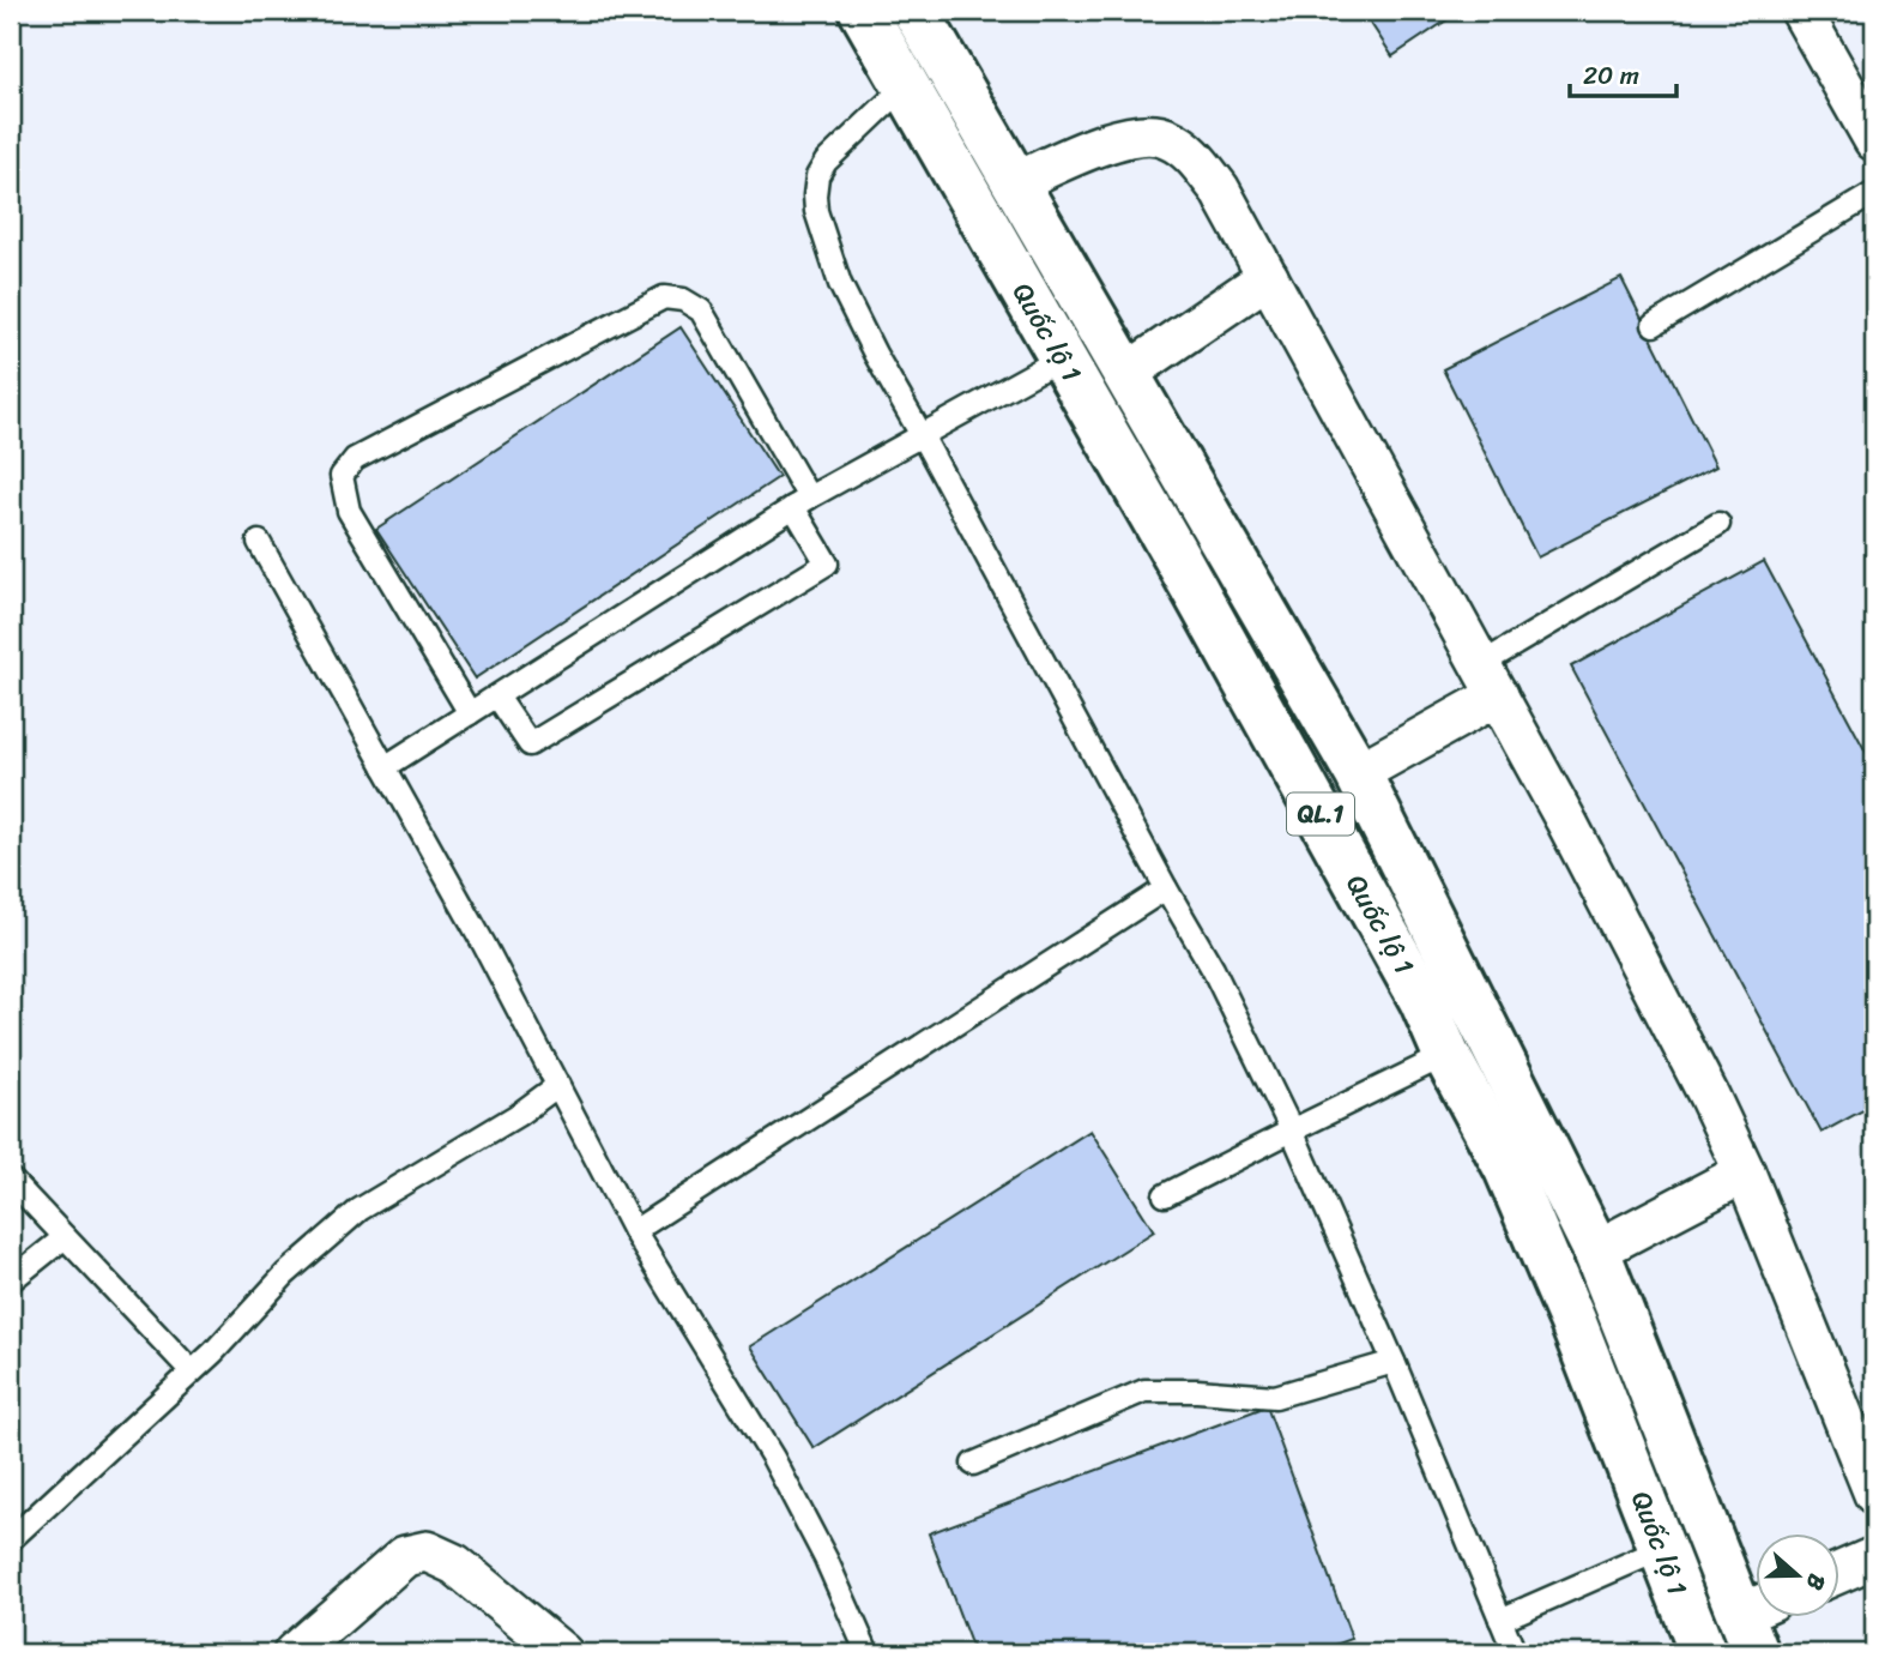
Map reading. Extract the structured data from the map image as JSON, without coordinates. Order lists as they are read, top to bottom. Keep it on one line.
{"streets":{"highway":["Quốc lộ 1","QL.1"]},"scale_bar":"20 m","north":"right"}
